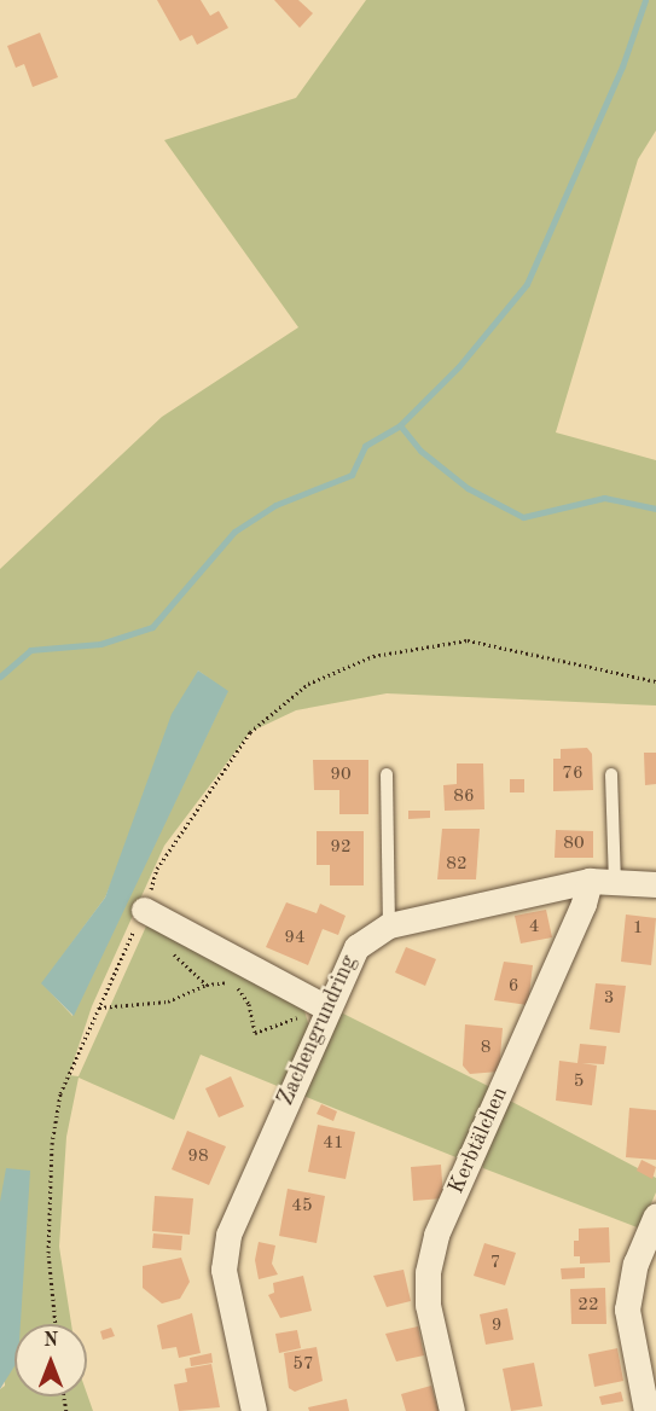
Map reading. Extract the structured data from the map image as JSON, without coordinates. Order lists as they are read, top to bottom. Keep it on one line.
{"streets":{"street":["Zachengrundring","Kerbtälchen"]},"crossings":[["Zachengrundring","Kerbtälchen"]],"house_numbers":["76","90","86","80","92","82","4","1","94","6","3","8","5","41","98","45","7","22","9","57"],"north":"top"}
